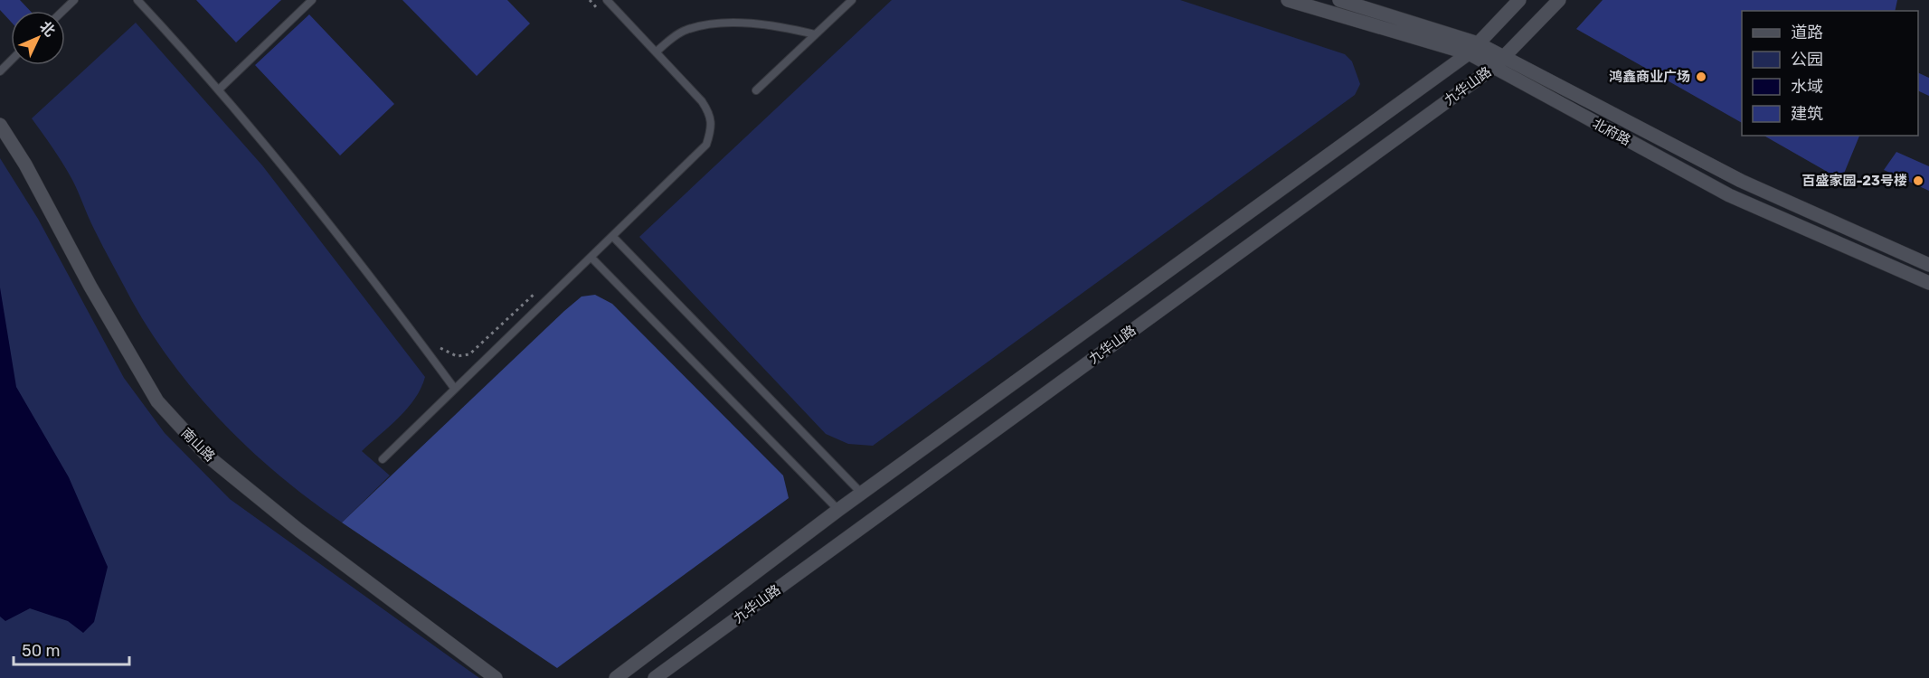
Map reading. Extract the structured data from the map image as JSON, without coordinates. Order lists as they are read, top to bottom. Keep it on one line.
{"streets":{"main road":["九华山路","北府路","南山路"]},"crossings":[["九华山路","北府路"]],"places":["鸿鑫商业广场","百盛家园-23号楼"],"legend":["道路","公园","水域","建筑"],"scale_bar":"50 m","north":"top right"}
